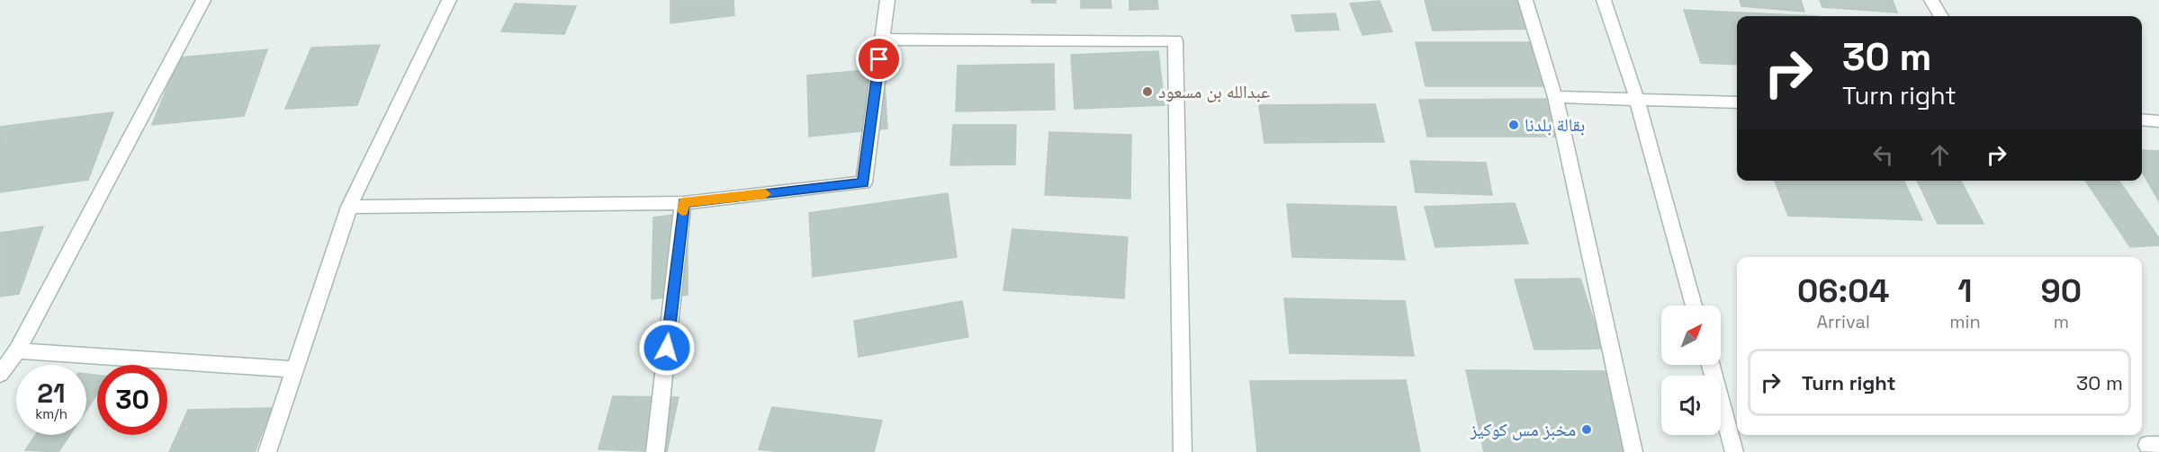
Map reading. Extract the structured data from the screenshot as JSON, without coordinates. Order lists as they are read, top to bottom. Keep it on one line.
{"places":["عبدالله بن مسعود","بقالة بلدنا","مخبز مس كوكيز"],"north":"top right","page":{"turn":["30 m","Turn right"],"eta":["06:04","Arrival","1","min","90","m"],"list":[{"name":"Turn right","value":"30 m"}],"speed":"21 km/h","limit":"30"}}
